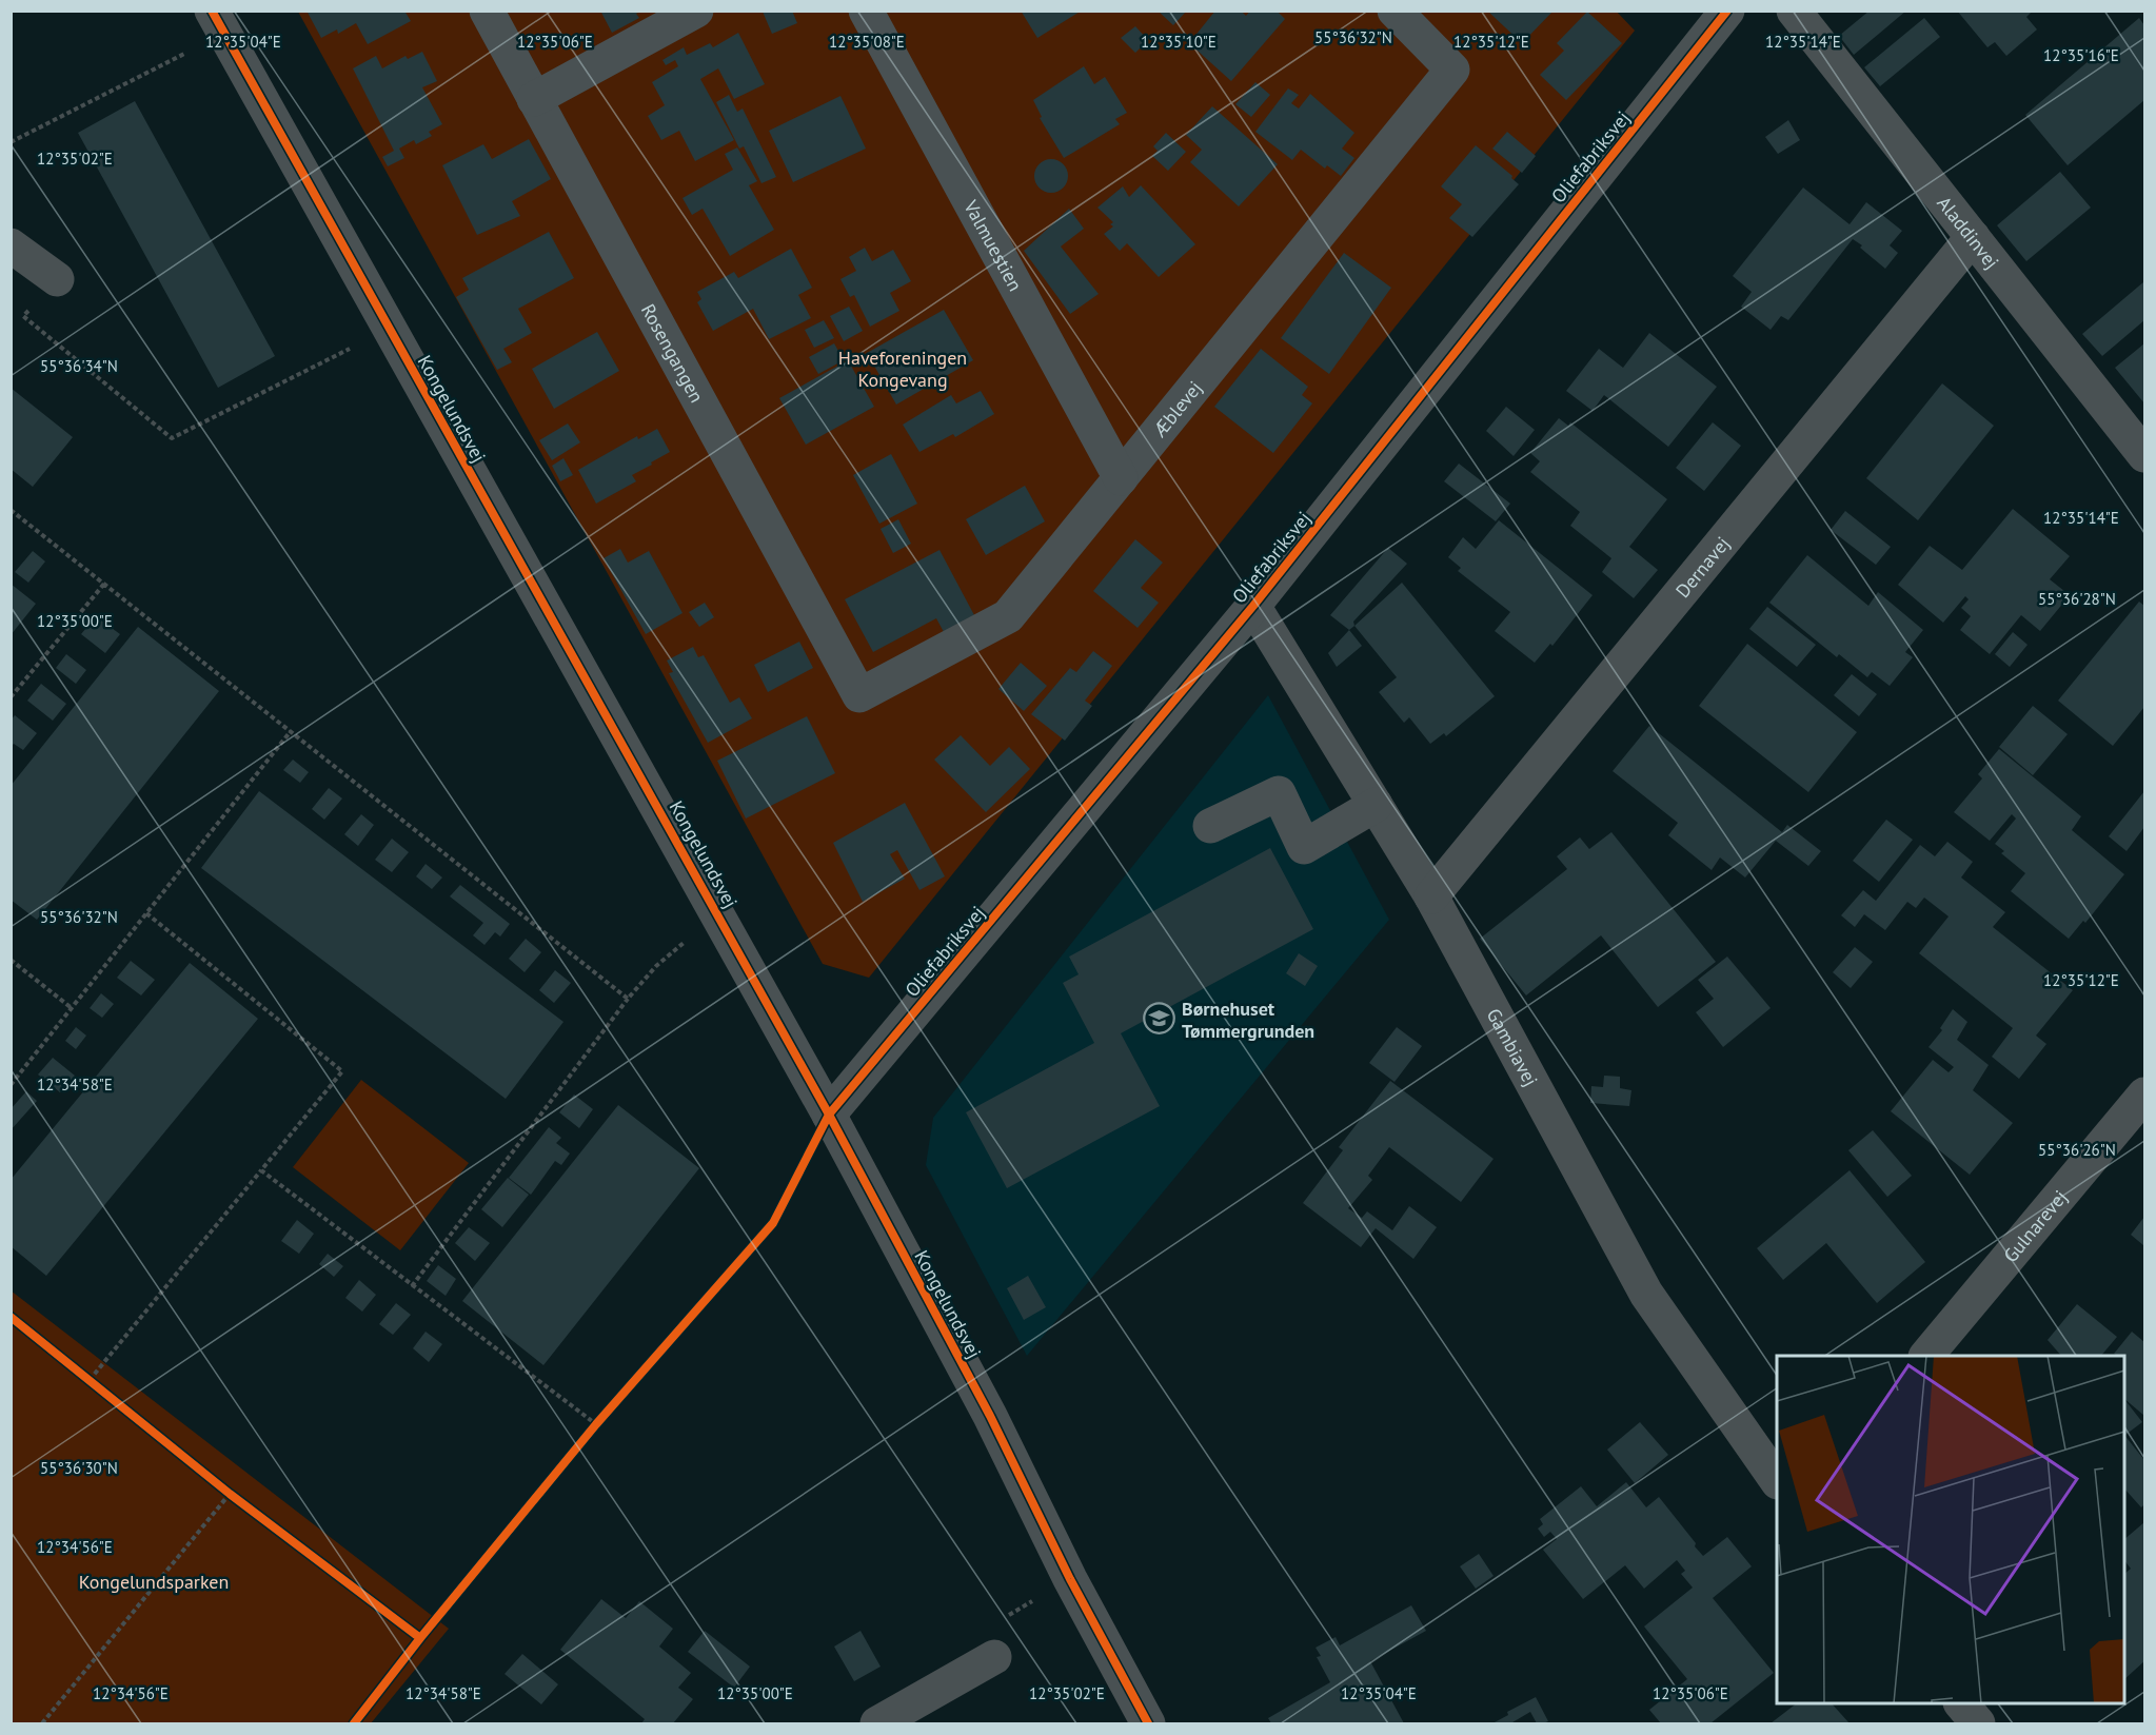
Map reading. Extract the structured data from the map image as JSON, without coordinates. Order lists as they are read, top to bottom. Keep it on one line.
{"streets":{"street":["Oliefabriksvej","Aladdinvej","Valmuestien","Rosengangen","Kongelundsvej","Æblevej","Dernavej","Gambiavej","Gulnarevej"]},"crossings":[["Oliefabriksvej","Kongelundsvej"],["Oliefabriksvej","Gambiavej"],["Aladdinvej","Dernavej"],["Valmuestien","Æblevej"],["Rosengangen","Æblevej"],["Dernavej","Gambiavej"]],"parks":["Haveforeningen Kongevang","Kongelundsparken"],"places":{"school or university":["Børnehuset Tømmergrunden"]},"coordinates":["55°36'32\"N","12°35'04\"E","12°35'06\"E","12°35'08\"E","12°35'10\"E","12°35'12\"E","12°35'14\"E","12°35'16\"E","12°35'02\"E","55°36'34\"N","55°36'28\"N","12°35'00\"E","12°34'58\"E","55°36'26\"N","55°36'30\"N","12°34'56\"E"]}
